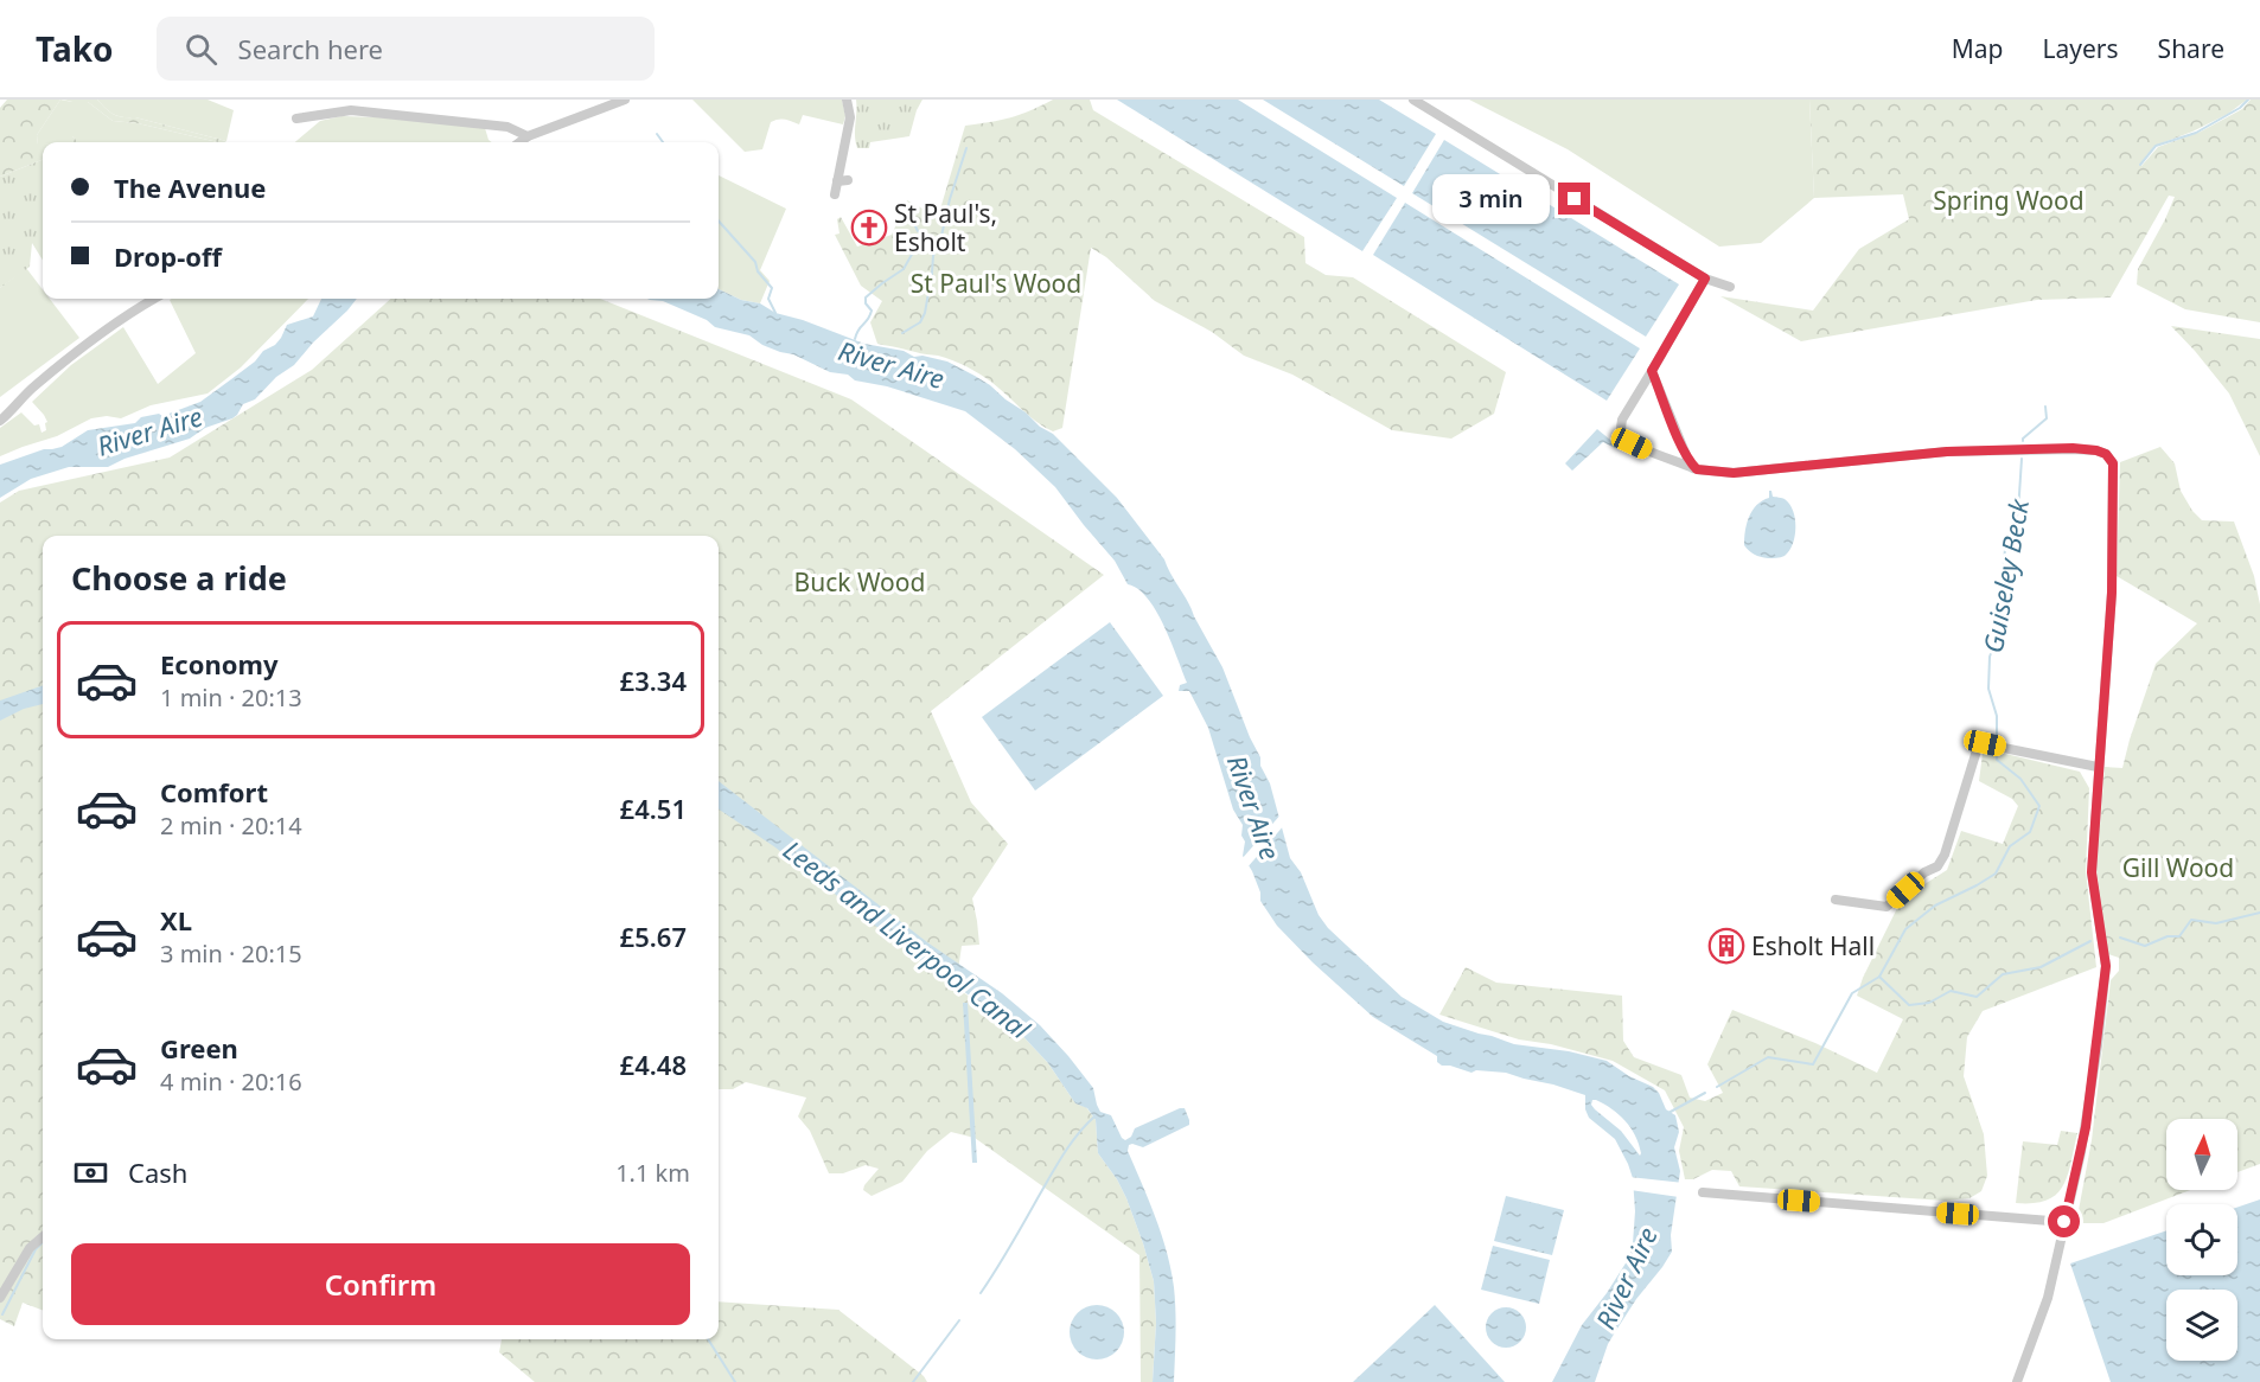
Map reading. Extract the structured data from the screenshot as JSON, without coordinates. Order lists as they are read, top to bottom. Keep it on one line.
{"water":["River Aire","Guiseley Beck","Leeds and Liverpool Canal"],"parks":["Spring Wood","St Paul's Wood","Buck Wood","Gill Wood"],"places":{"church":["St Paul's, Esholt"],"building":["Esholt Hall"]},"north":"top","page":{"header":"Tako","search":"Search here","nav":["Map","Layers","Share"],"banner":["The Avenue","Drop-off"],"bubble":"3 min","heading":"Choose a ride","list":[{"name":"Economy","note":"1 min · 20:13","value":"£3.34"},{"name":"Comfort","note":"2 min · 20:14","value":"£4.51"},{"name":"XL","note":"3 min · 20:15","value":"£5.67"},{"name":"Green","note":"4 min · 20:16","value":"£4.48"}],"pay":["Cash","1.1 km"],"buttons":"Confirm"}}
